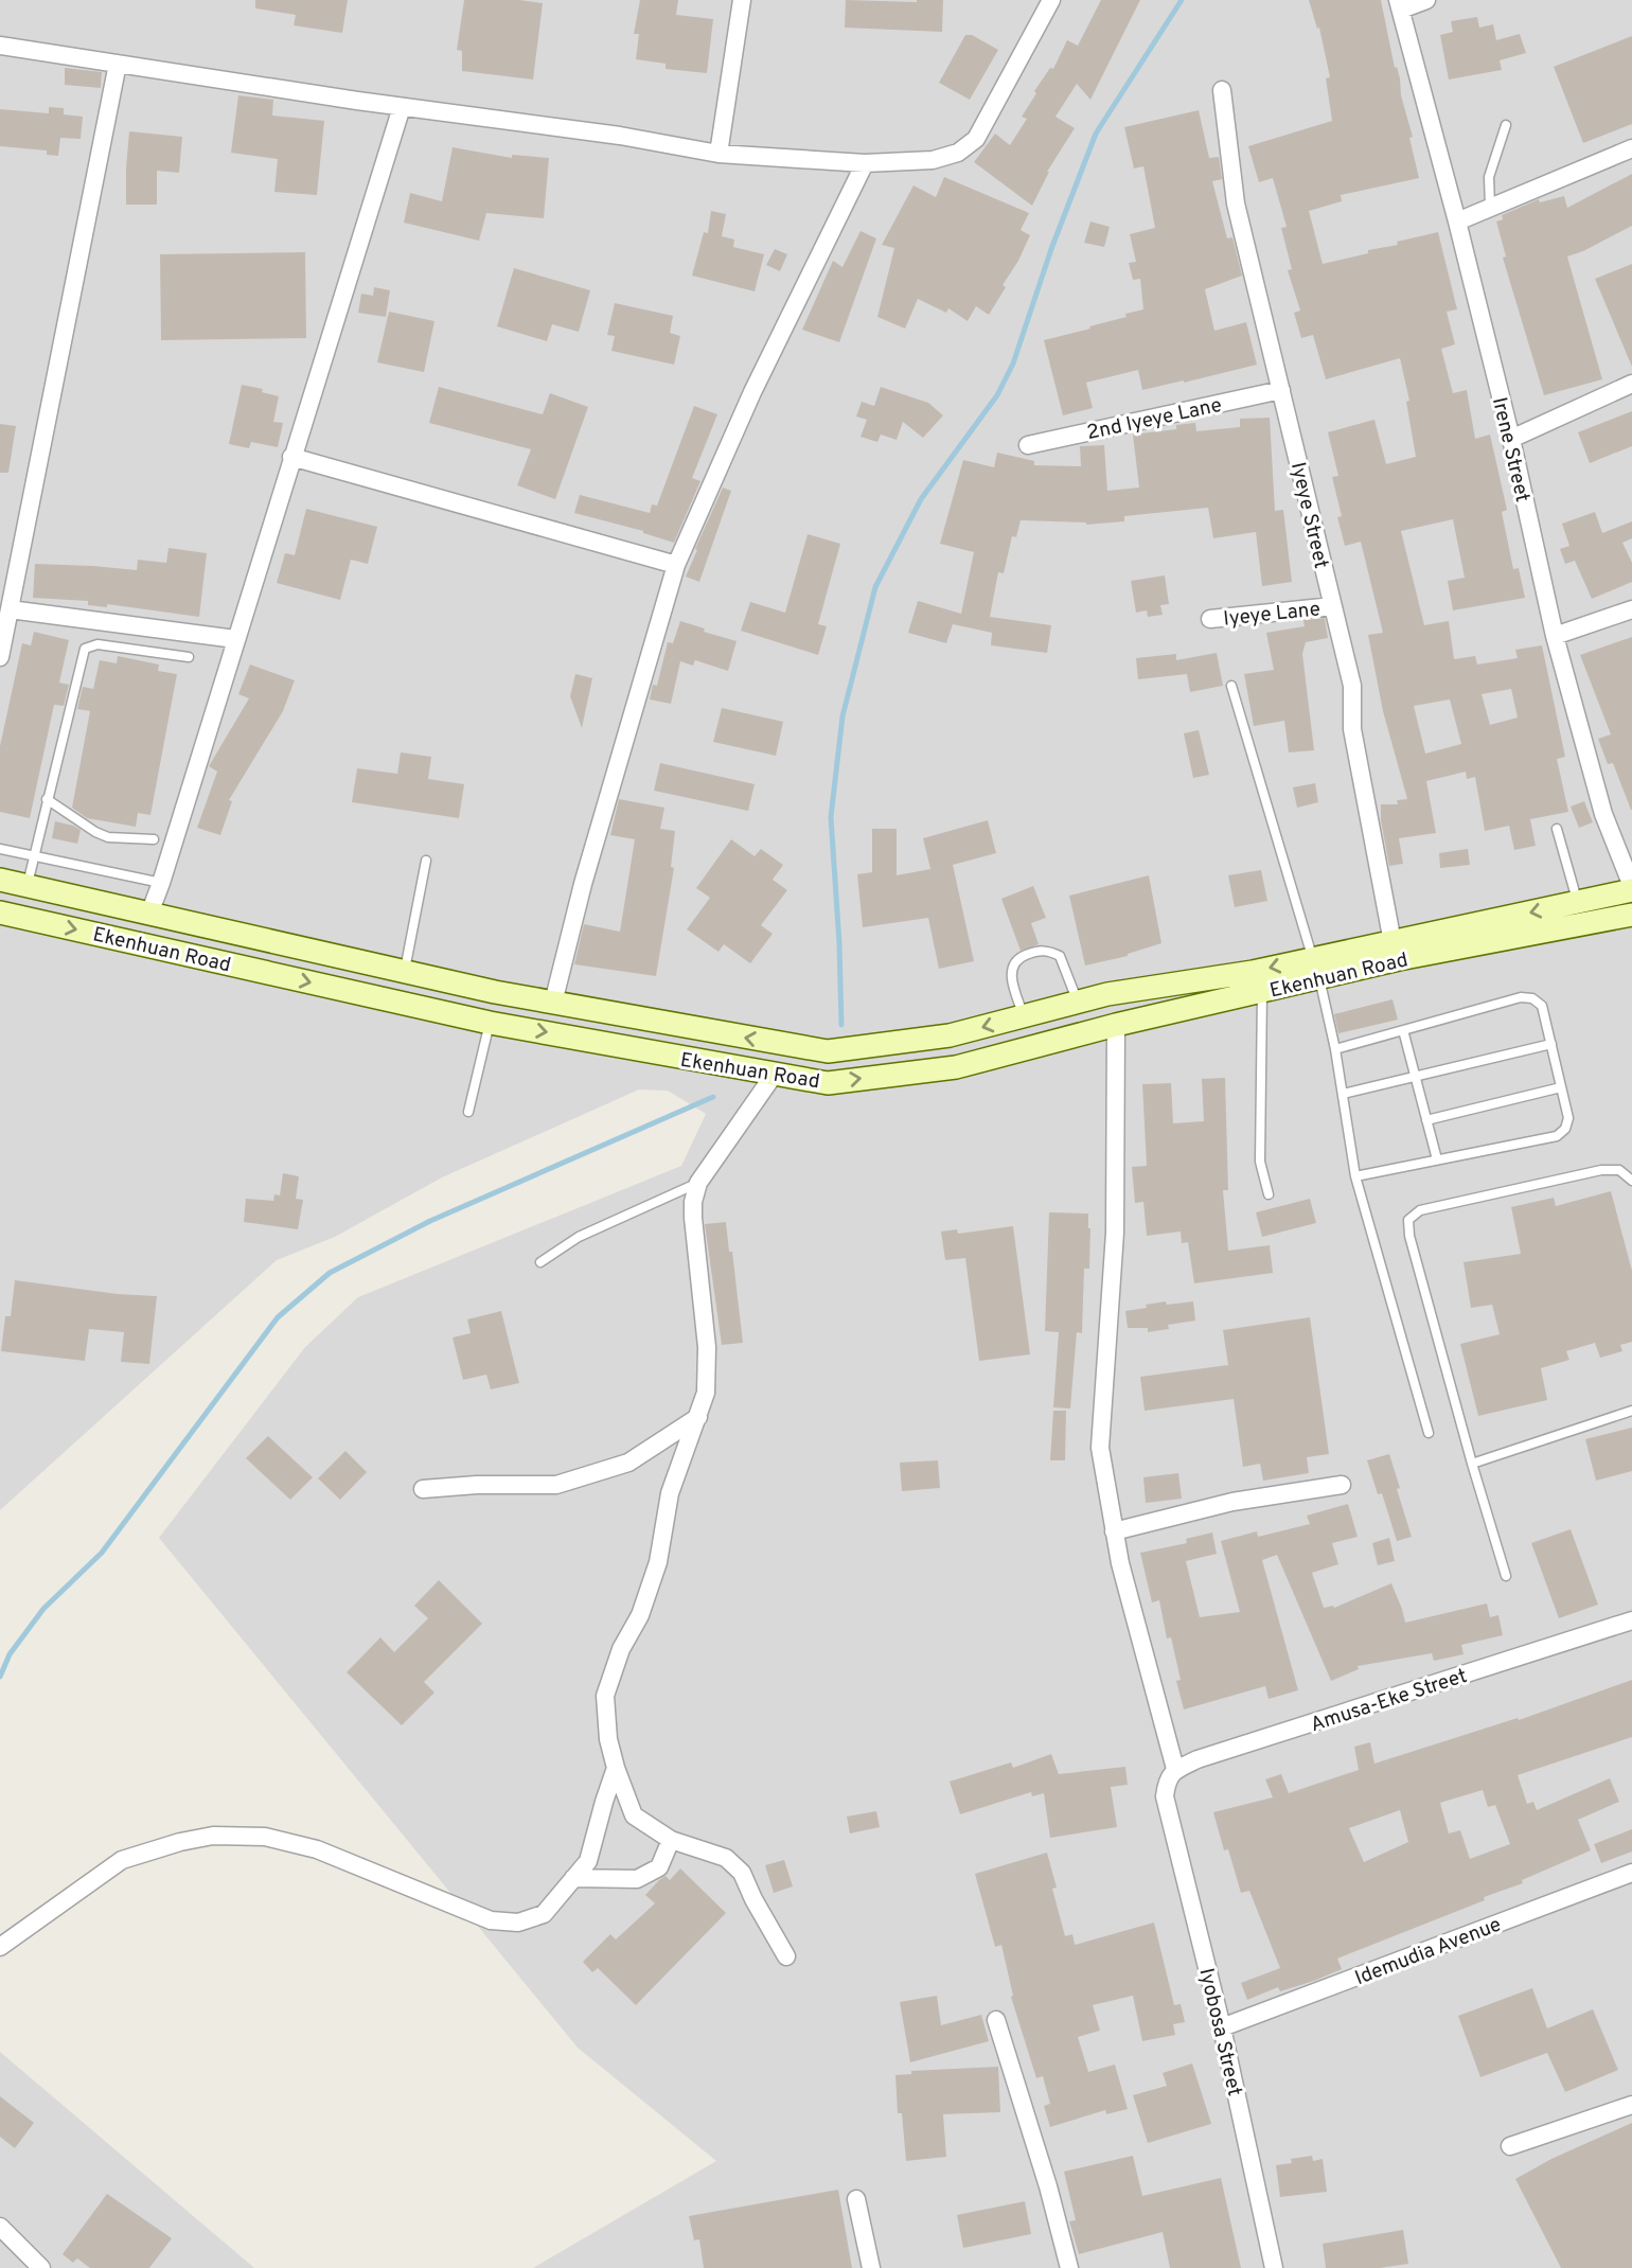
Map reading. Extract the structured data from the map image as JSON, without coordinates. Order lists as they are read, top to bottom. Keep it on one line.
{"streets":{"main road":["Ekenhuan Road"],"street":["2nd Iyeye Lane","Irene Street","Iyeye Street","Iyeye Lane","Amusa-Eke Street","Idemudia Avenue","Iyobosa Street"]},"crossings":[["2nd Iyeye Lane","Iyeye Street"],["Irene Street","Ekenhuan Road"],["Iyeye Street","Iyeye Lane"],["Iyeye Street","Ekenhuan Road"],["Amusa-Eke Street","Iyobosa Street"],["Idemudia Avenue","Iyobosa Street"]]}
